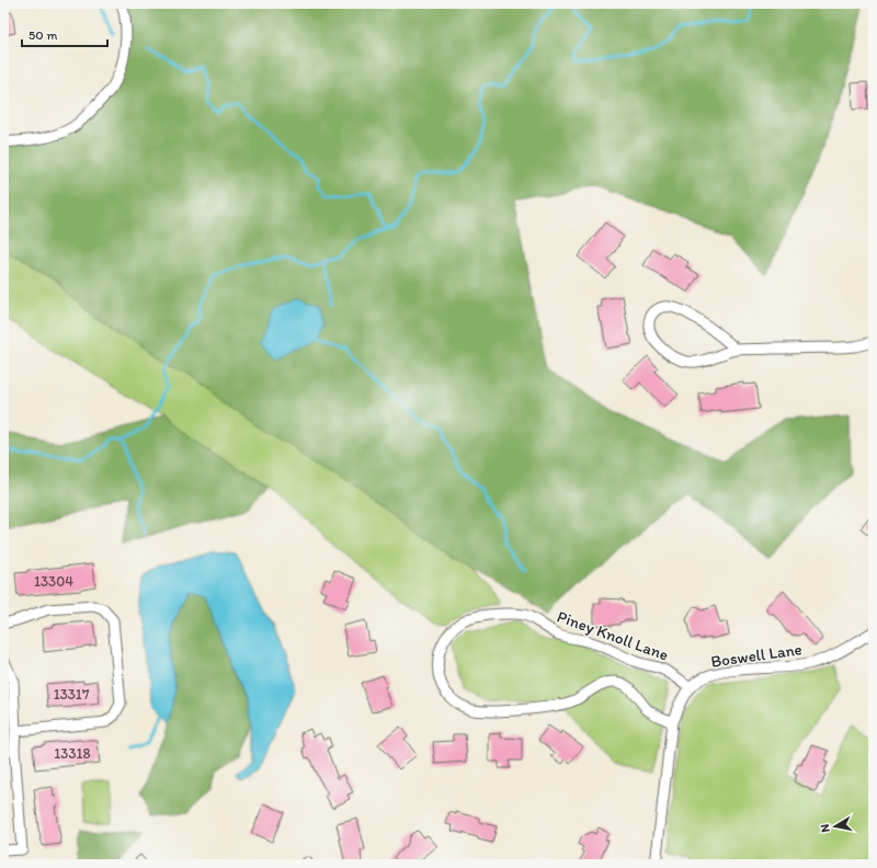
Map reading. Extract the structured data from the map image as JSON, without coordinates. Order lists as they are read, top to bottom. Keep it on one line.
{"streets":{"street":["Piney Knoll Lane","Boswell Lane"]},"crossings":[["Piney Knoll Lane","Boswell Lane"]],"house_numbers":["13304","13317","13318"],"scale_bar":"50 m","north":"left"}
